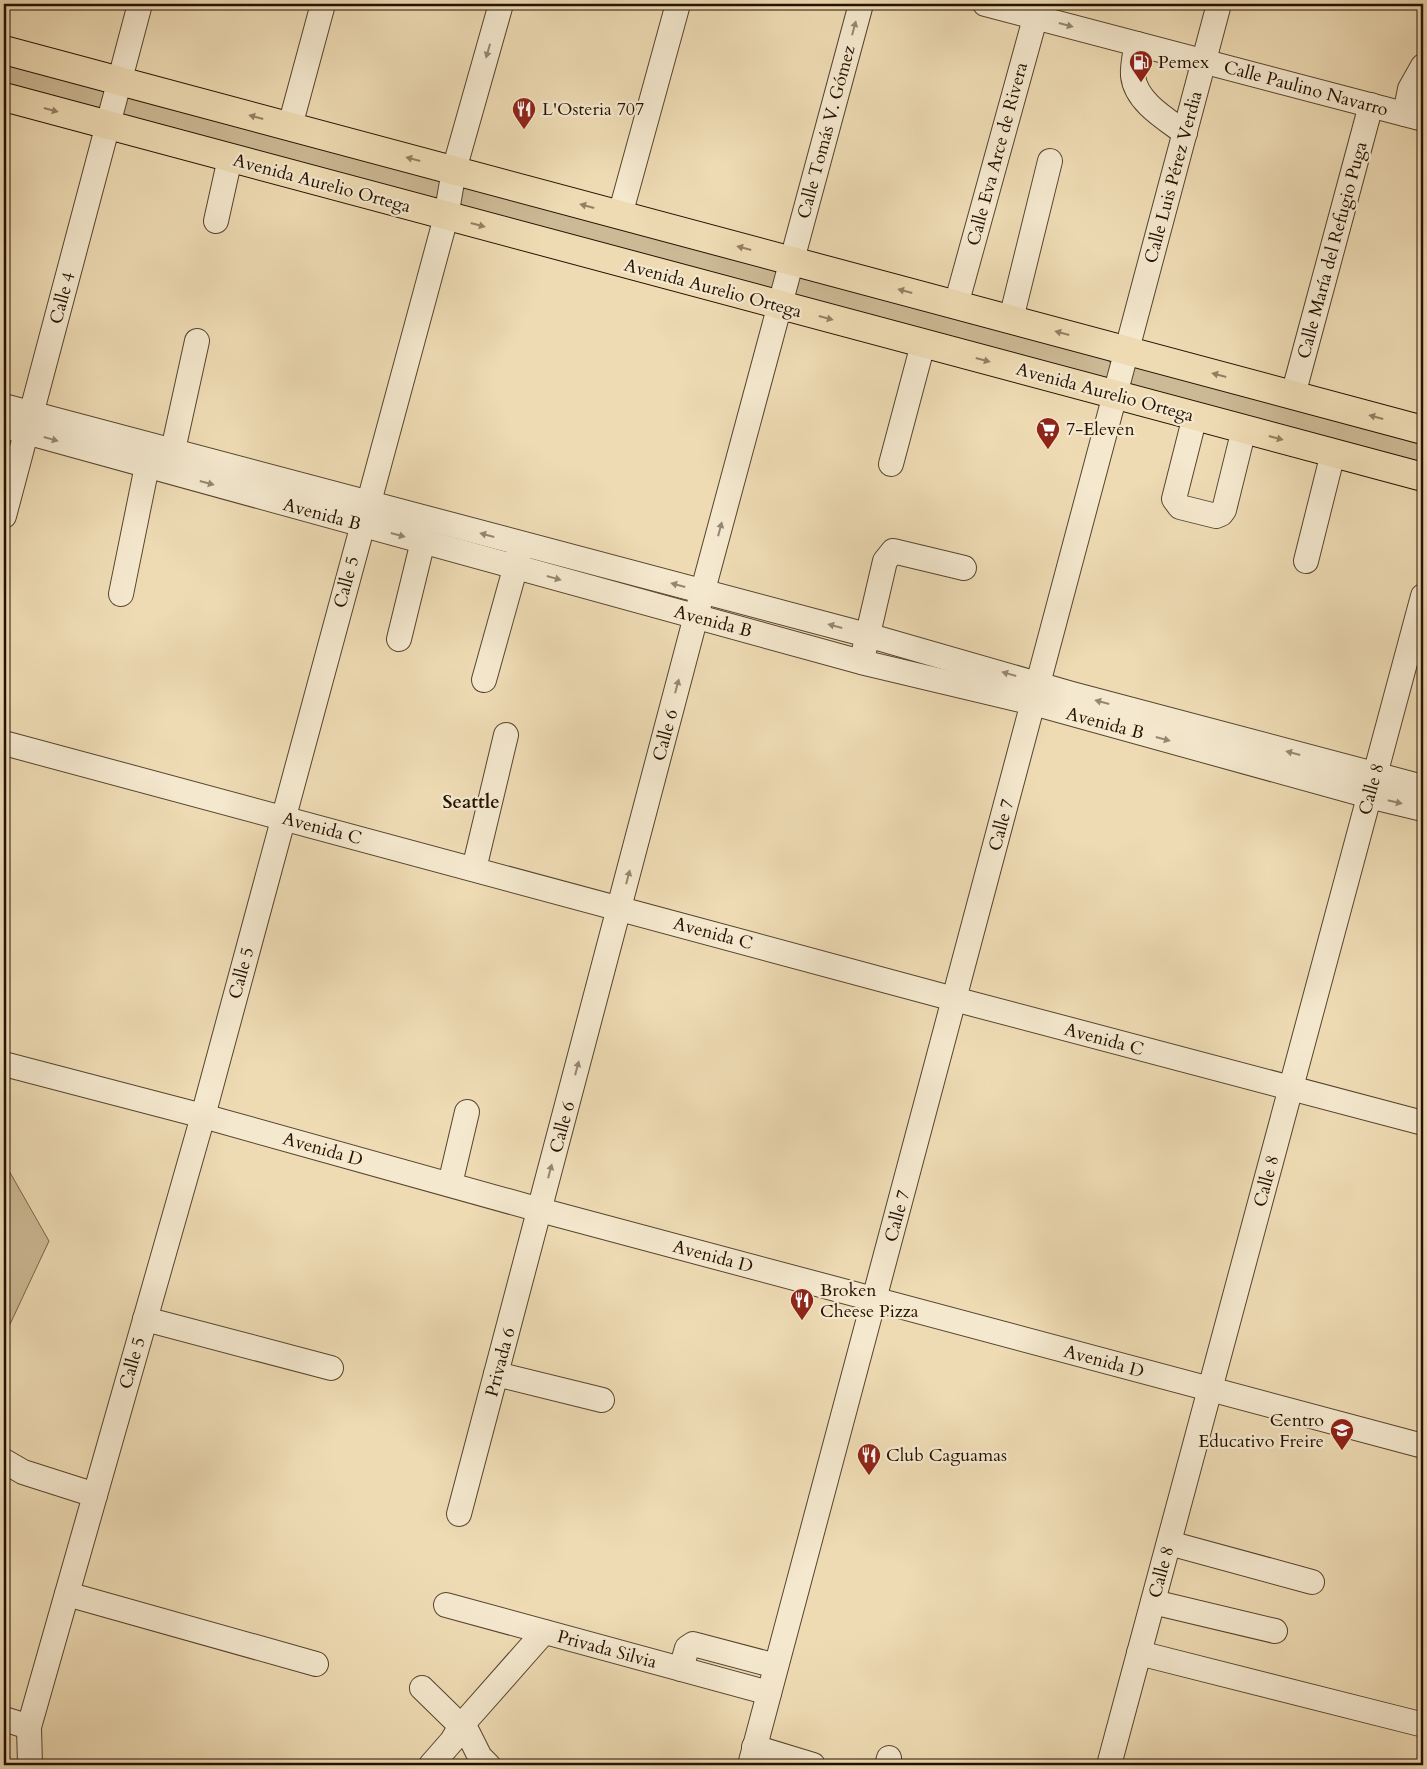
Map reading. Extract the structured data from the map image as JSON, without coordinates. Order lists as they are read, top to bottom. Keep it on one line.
{"streets":{"main road":["Avenida Aurelio Ortega"],"street":["Calle Paulino Navarro","Calle Tomás V. Gómez","Calle Eva Arce de Rivera","Calle Luis Pérez Verdia","Calle María del Refugio Puga","Calle 4","Avenida B","Calle 5","Calle 6","Calle 8","Calle 7","Avenida C","Avenida D","Privada 6","Privada Silvia"]},"crossings":[["Calle Paulino Navarro","Calle Eva Arce de Rivera"],["Calle Paulino Navarro","Calle Luis Pérez Verdia"],["Calle Paulino Navarro","Calle María del Refugio Puga"],["Calle Tomás V. Gómez","Calle 6"],["Calle Luis Pérez Verdia","Calle 7"],["Avenida Aurelio Ortega","Calle 4"],["Avenida Aurelio Ortega","Calle 5"],["Avenida Aurelio Ortega","Calle 6"],["Avenida Aurelio Ortega","Calle 7"],["Calle 4","Avenida B"],["Avenida B","Calle 5"],["Avenida B","Calle 6"],["Avenida B","Calle 8"],["Avenida B","Calle 7"],["Calle 5","Avenida C"],["Calle 5","Avenida D"],["Calle 6","Avenida C"],["Calle 6","Avenida D"],["Calle 6","Privada 6"],["Calle 8","Avenida C"],["Calle 8","Avenida D"],["Calle 7","Avenida C"],["Calle 7","Avenida D"],["Calle 7","Privada Silvia"],["Avenida D","Privada 6"]],"districts":["Seattle"],"places":{"fuel station":["Pemex"],"restaurant":["L'Osteria 707","Broken Cheese Pizza","Club Caguamas"],"supermarket":["7-Eleven"],"school or university":["Centro Educativo Freire"]}}
